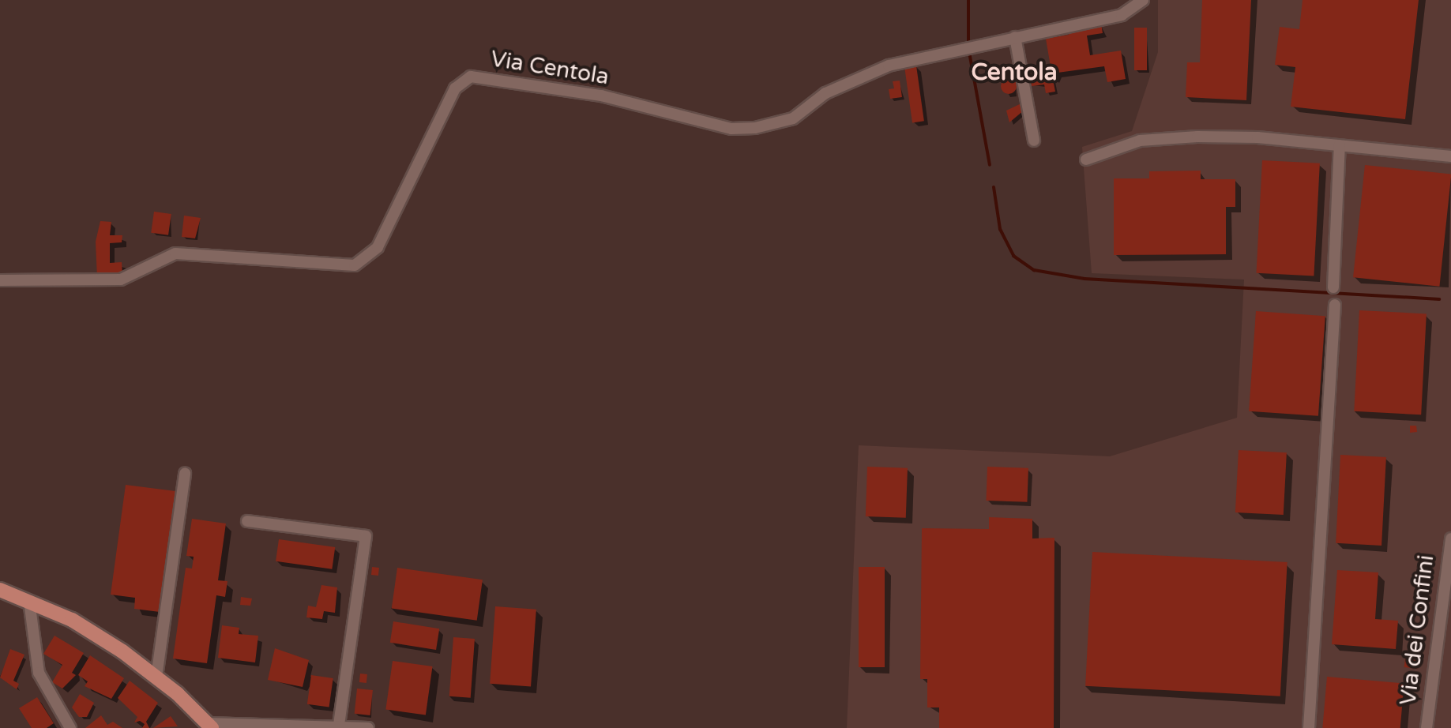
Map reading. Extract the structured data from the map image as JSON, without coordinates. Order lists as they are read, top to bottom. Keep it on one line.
{"streets":{"street":["Via Centola","Via dei Confini"]},"districts":["Centola"]}
